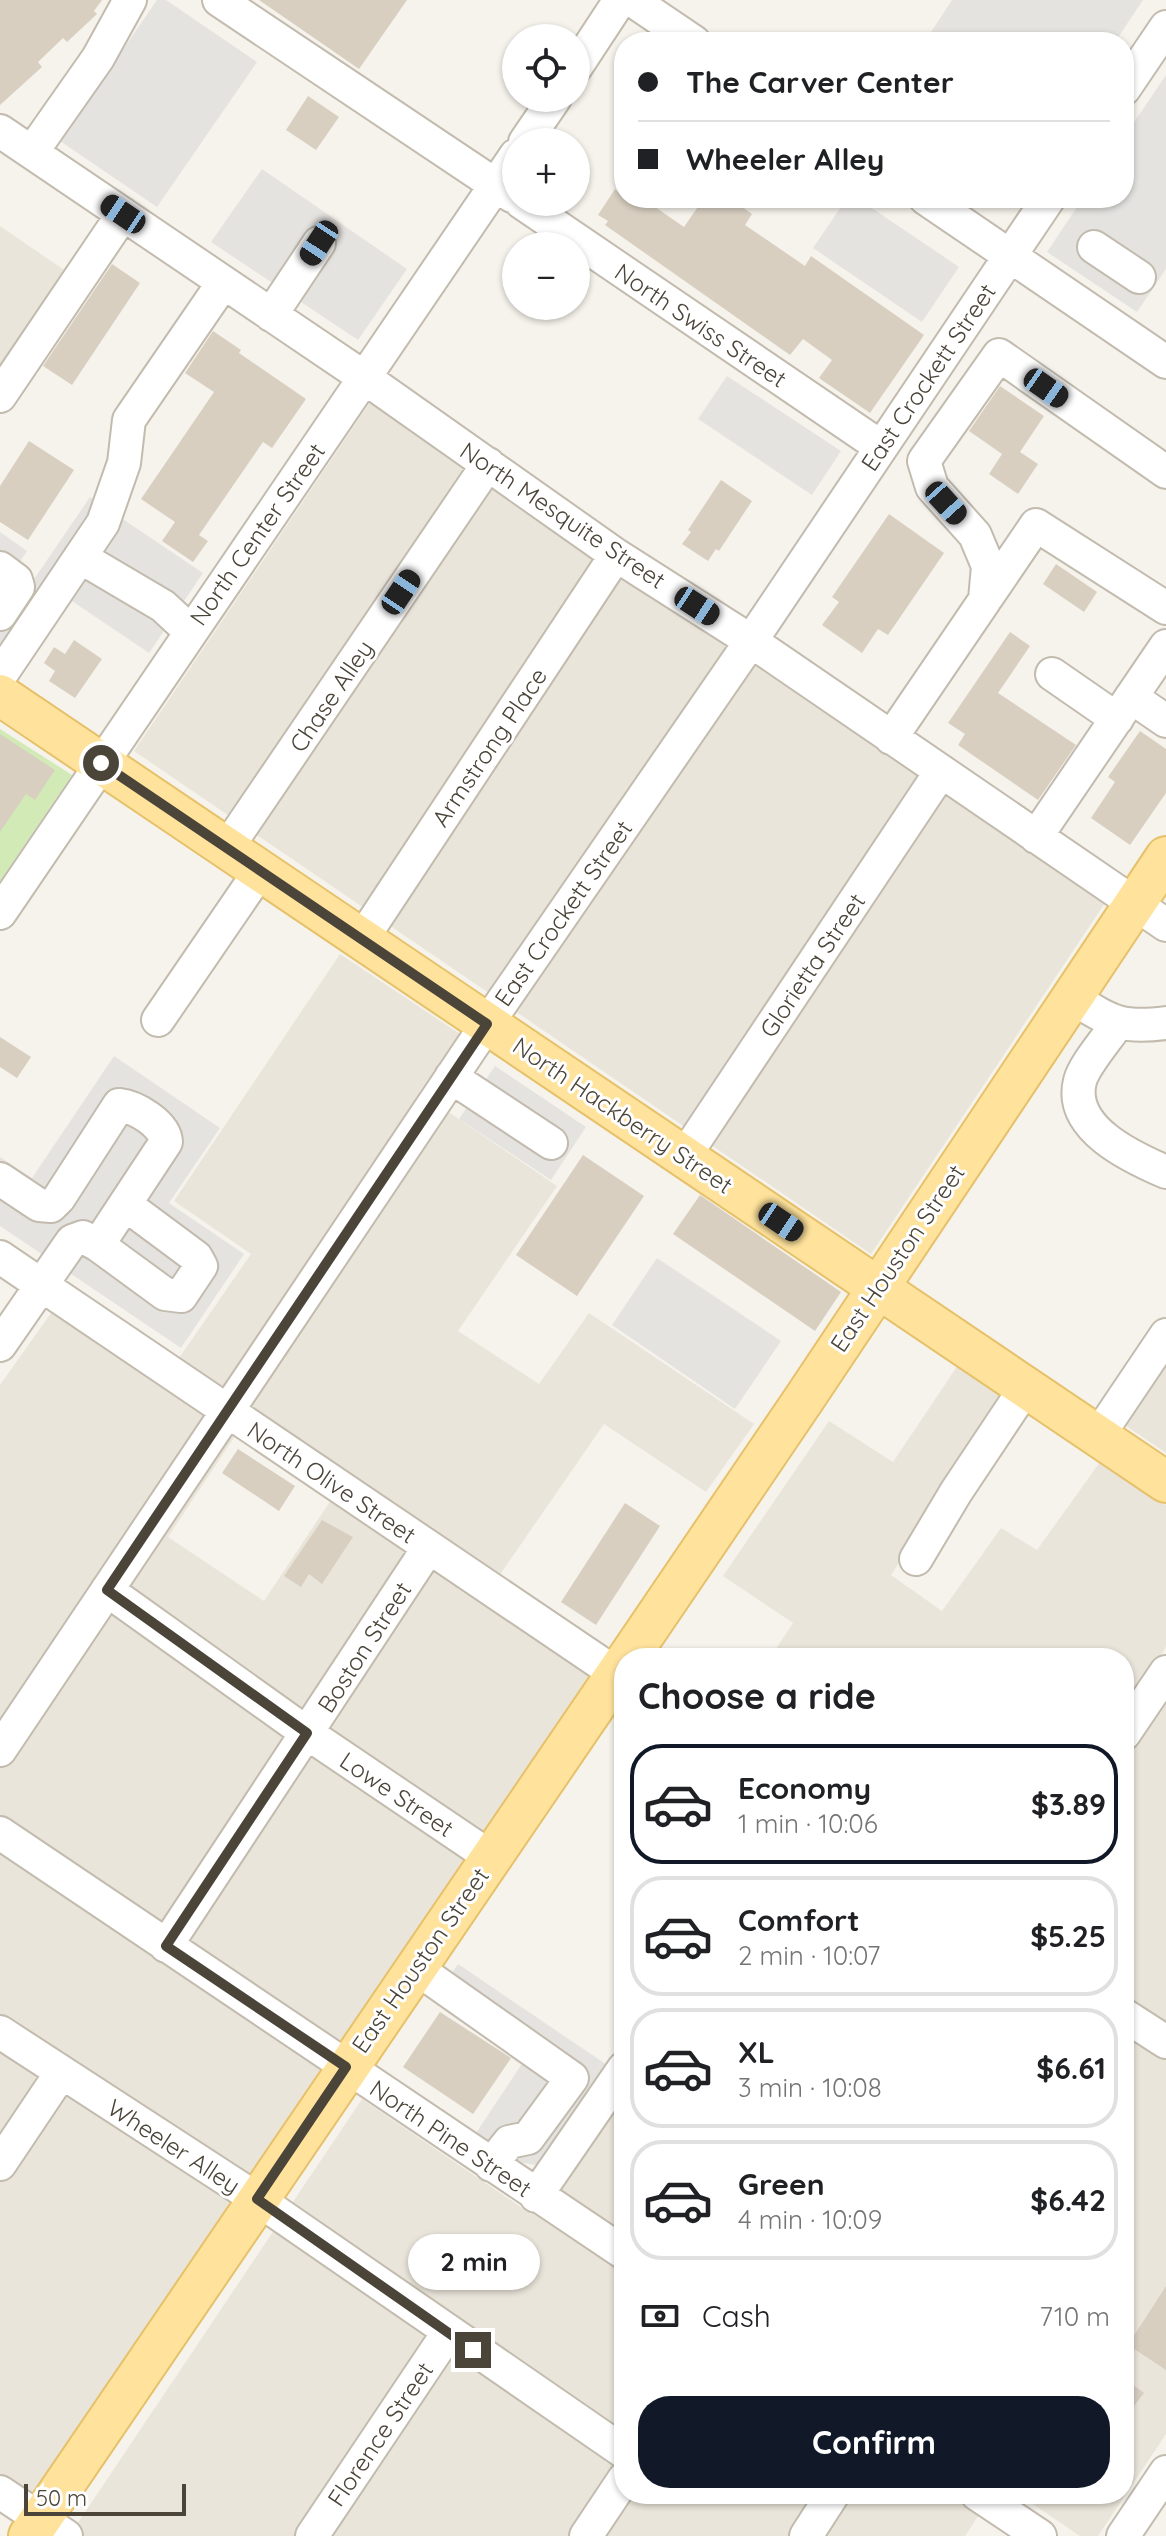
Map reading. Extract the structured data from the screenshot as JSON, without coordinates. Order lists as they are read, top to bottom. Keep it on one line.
{"streets":{"main road":["North Hackberry Street","East Houston Street"],"street":["North Swiss Street","East Crockett Street","North Mesquite Street","North Center Street","Chase Alley","Armstrong Place","Glorietta Street","North Olive Street","Boston Street","Lowe Street","North Pine Street","Wheeler Alley","Florence Street"]},"crossings":[["North Swiss Street","East Crockett Street"],["East Crockett Street","North Mesquite Street"],["East Crockett Street","North Hackberry Street"],["East Crockett Street","North Olive Street"],["East Crockett Street","Lowe Street"],["North Mesquite Street","North Center Street"],["North Mesquite Street","Chase Alley"],["North Mesquite Street","Armstrong Place"],["North Mesquite Street","Glorietta Street"],["North Mesquite Street","East Houston Street"],["North Center Street","North Hackberry Street"],["Chase Alley","North Hackberry Street"],["Armstrong Place","North Hackberry Street"],["Glorietta Street","North Hackberry Street"],["North Hackberry Street","East Houston Street"],["East Houston Street","Lowe Street"],["East Houston Street","North Pine Street"],["East Houston Street","Wheeler Alley"],["North Olive Street","Boston Street"],["Boston Street","Lowe Street"],["Boston Street","North Pine Street"],["Wheeler Alley","Florence Street"]],"scale_bar":"50 m","page":{"map_buttons":["+","−"],"banner":["The Carver Center","Wheeler Alley"],"heading":"Choose a ride","list":[{"name":"Economy","note":"1 min · 10:06","value":"$3.89"},{"name":"Comfort","note":"2 min · 10:07","value":"$5.25"},{"name":"XL","note":"3 min · 10:08","value":"$6.61"},{"name":"Green","note":"4 min · 10:09","value":"$6.42"}],"bubble":"2 min","pay":["Cash","710 m"],"buttons":"Confirm","scale":"50 m"}}
